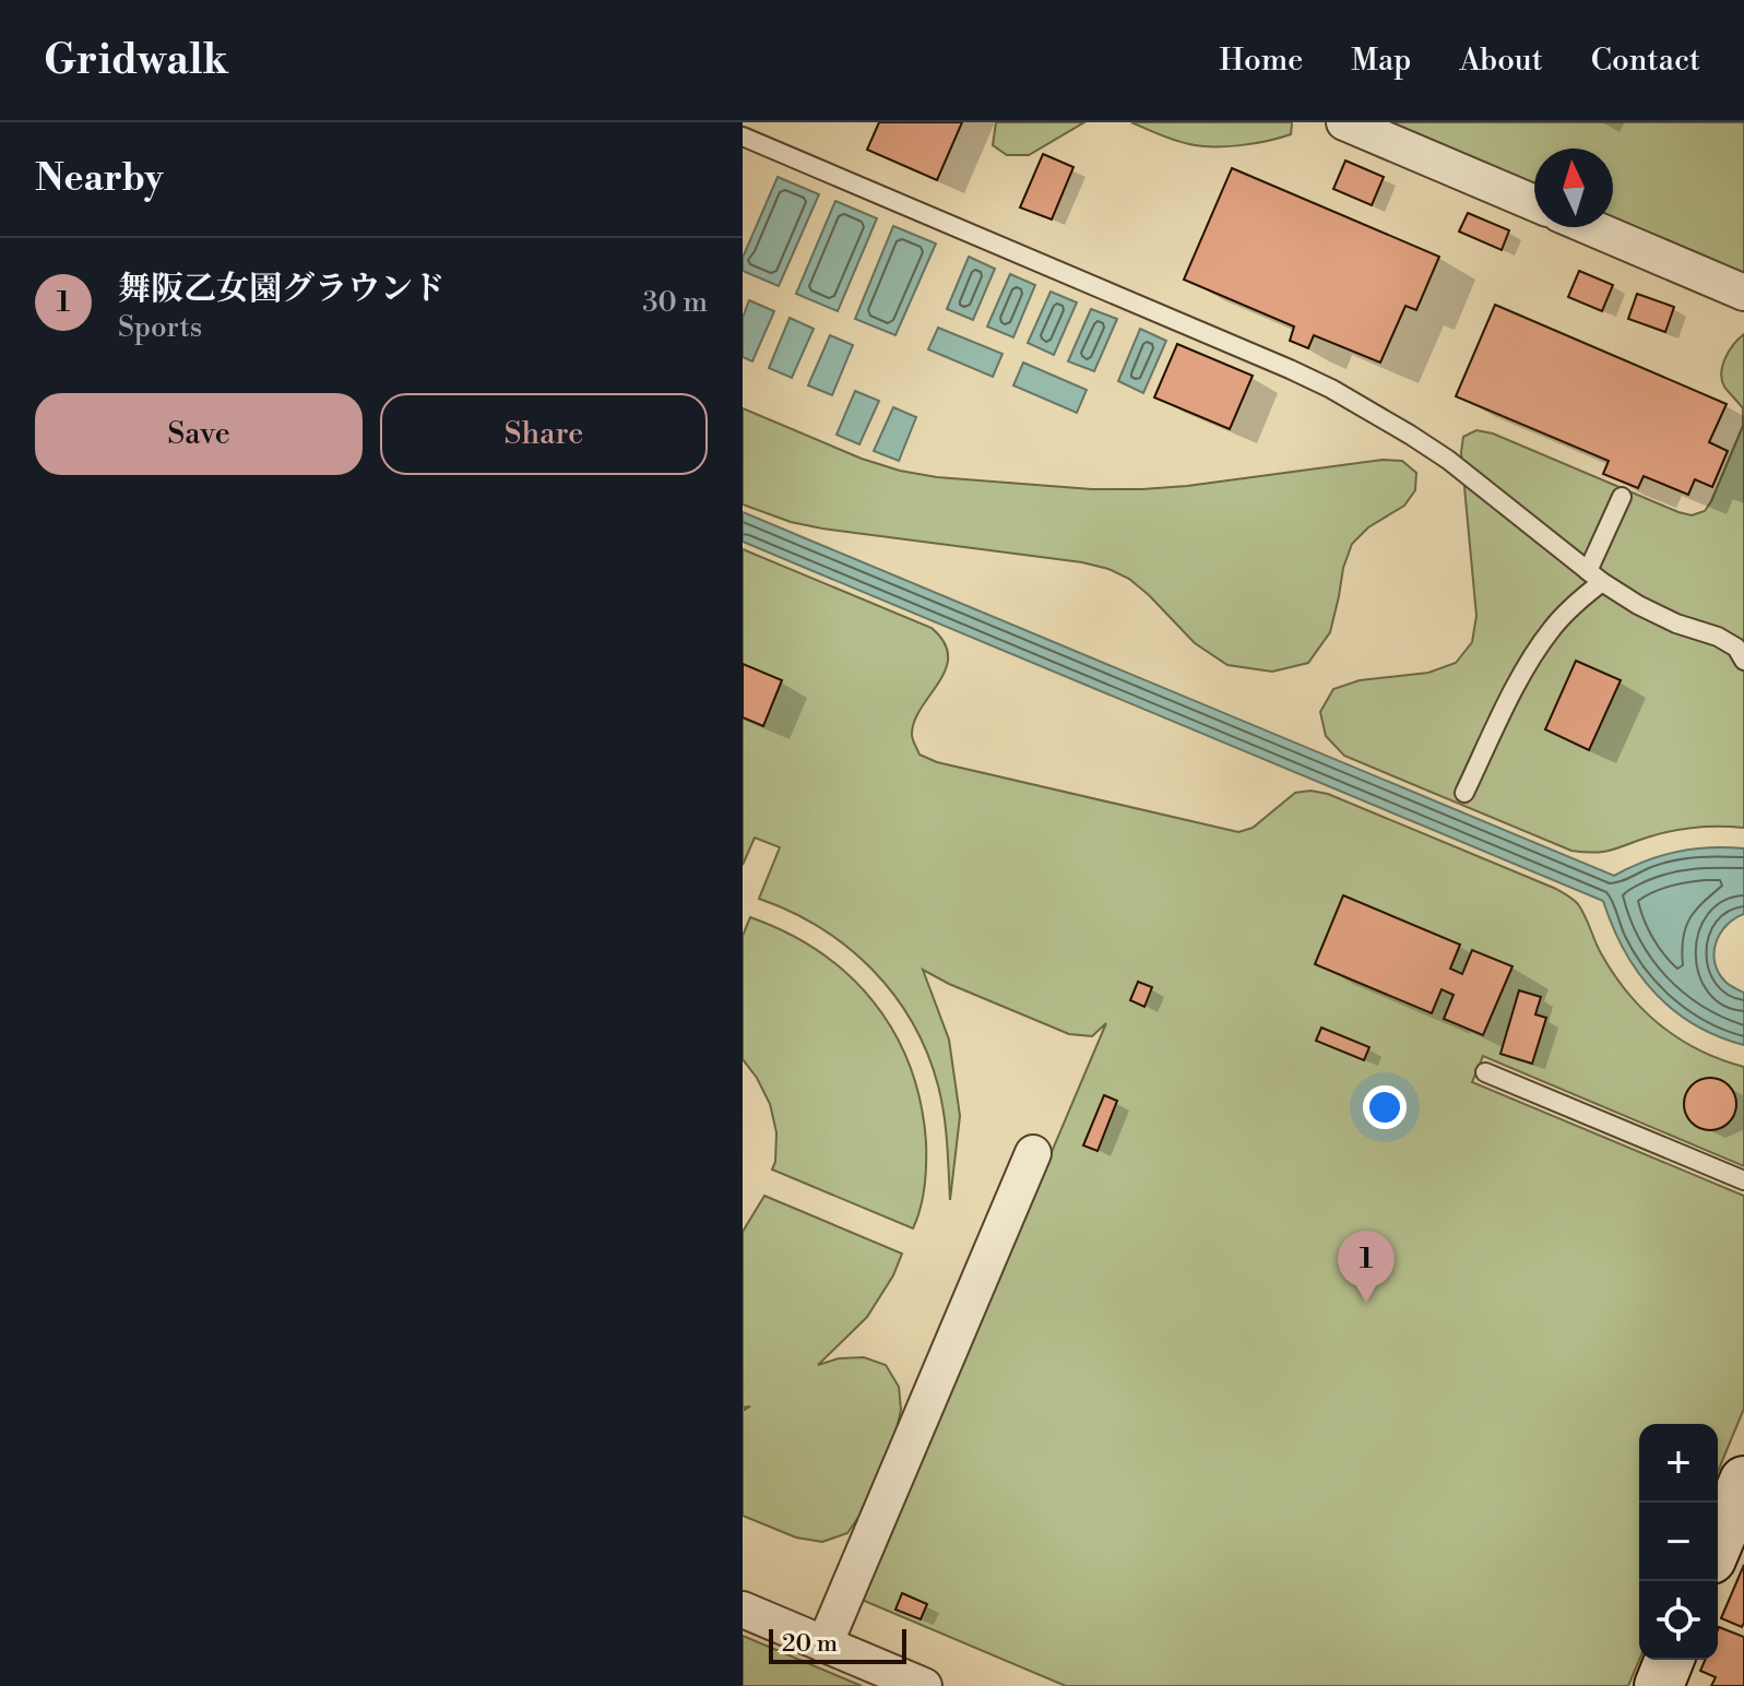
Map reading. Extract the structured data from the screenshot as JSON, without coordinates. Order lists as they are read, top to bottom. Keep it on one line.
{"scale_bar":"20 m","north":"top","page":{"header":"Gridwalk","nav":["Home","Map","About","Contact"],"heading":"Nearby","list":[{"mark":"1","name":"舞阪乙女園グラウンド","note":"Sports","value":"30 m"}],"buttons":["Save","Share"],"pins":"1","map_buttons":["+","−"],"scale":"20 m"}}
